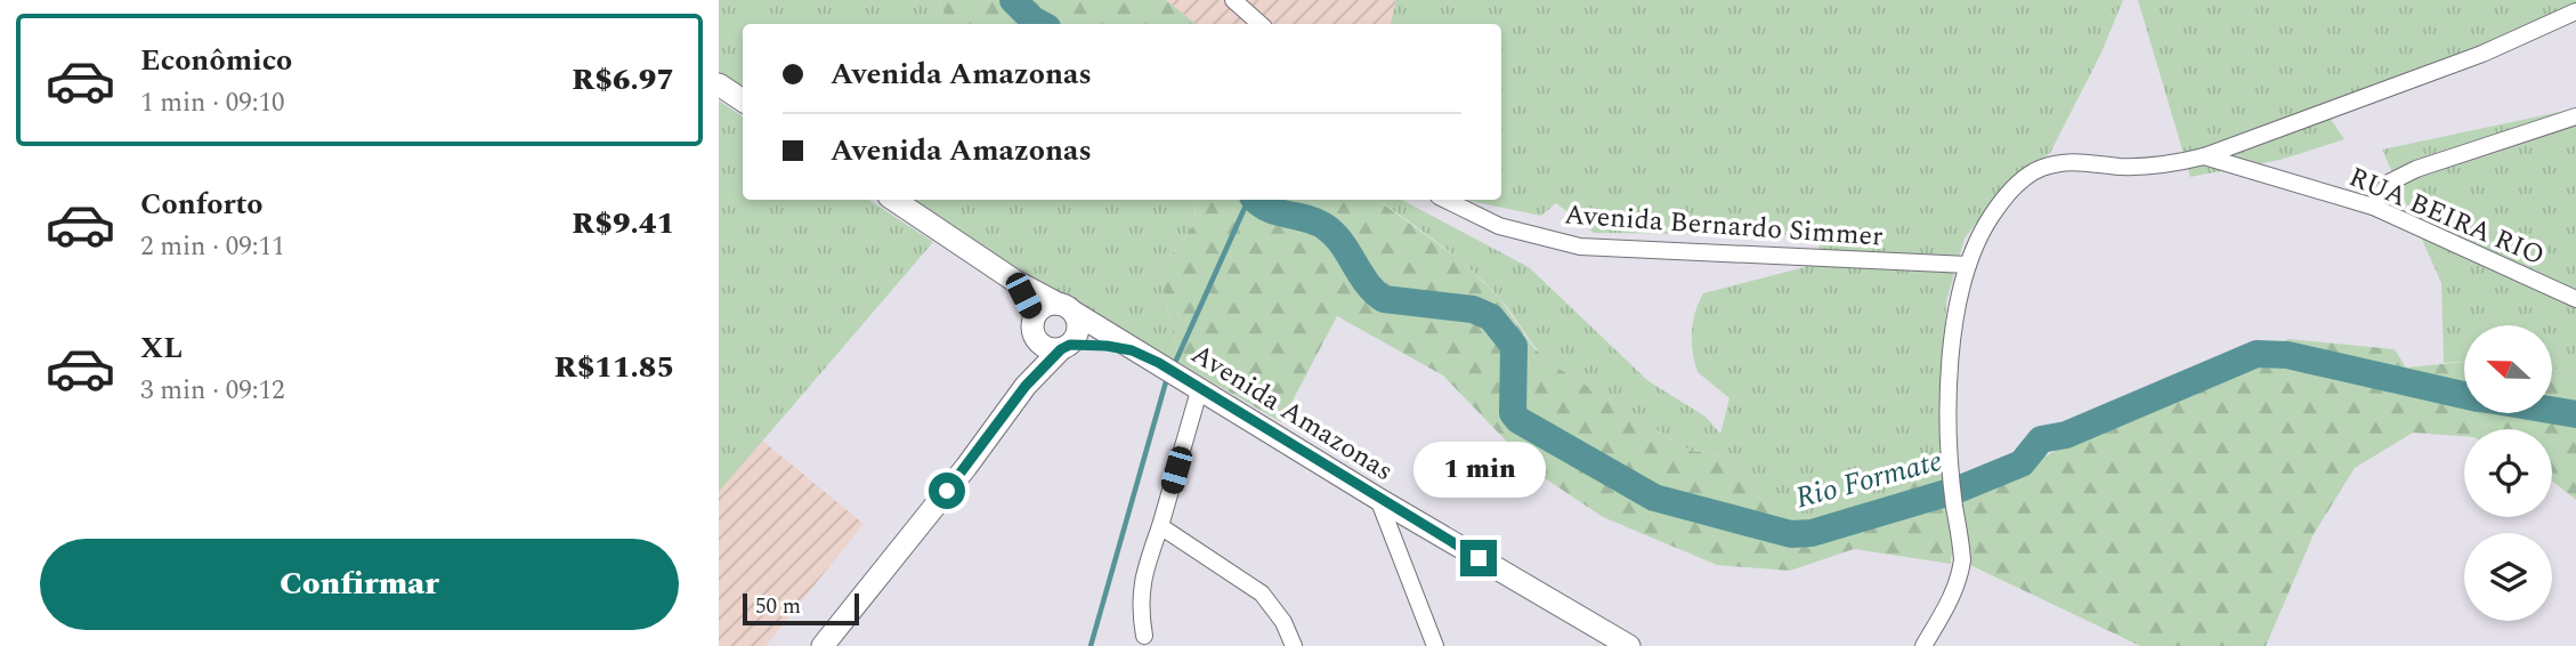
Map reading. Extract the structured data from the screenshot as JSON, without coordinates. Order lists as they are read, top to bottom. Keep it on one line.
{"streets":{"street":["RUA BEIRA RIO","Avenida Bernardo Simmer","Avenida Amazonas"]},"water":["Rio Formate"],"scale_bar":"50 m","north":"left","page":{"list":[{"name":"Econômico","note":"1 min · 09:10","value":"R$6.97"},{"name":"Conforto","note":"2 min · 09:11","value":"R$9.41"},{"name":"XL","note":"3 min · 09:12","value":"R$11.85"}],"banner":["Avenida Amazonas","Avenida Amazonas"],"bubble":"1 min","buttons":"Confirmar","scale":"50 m"}}
